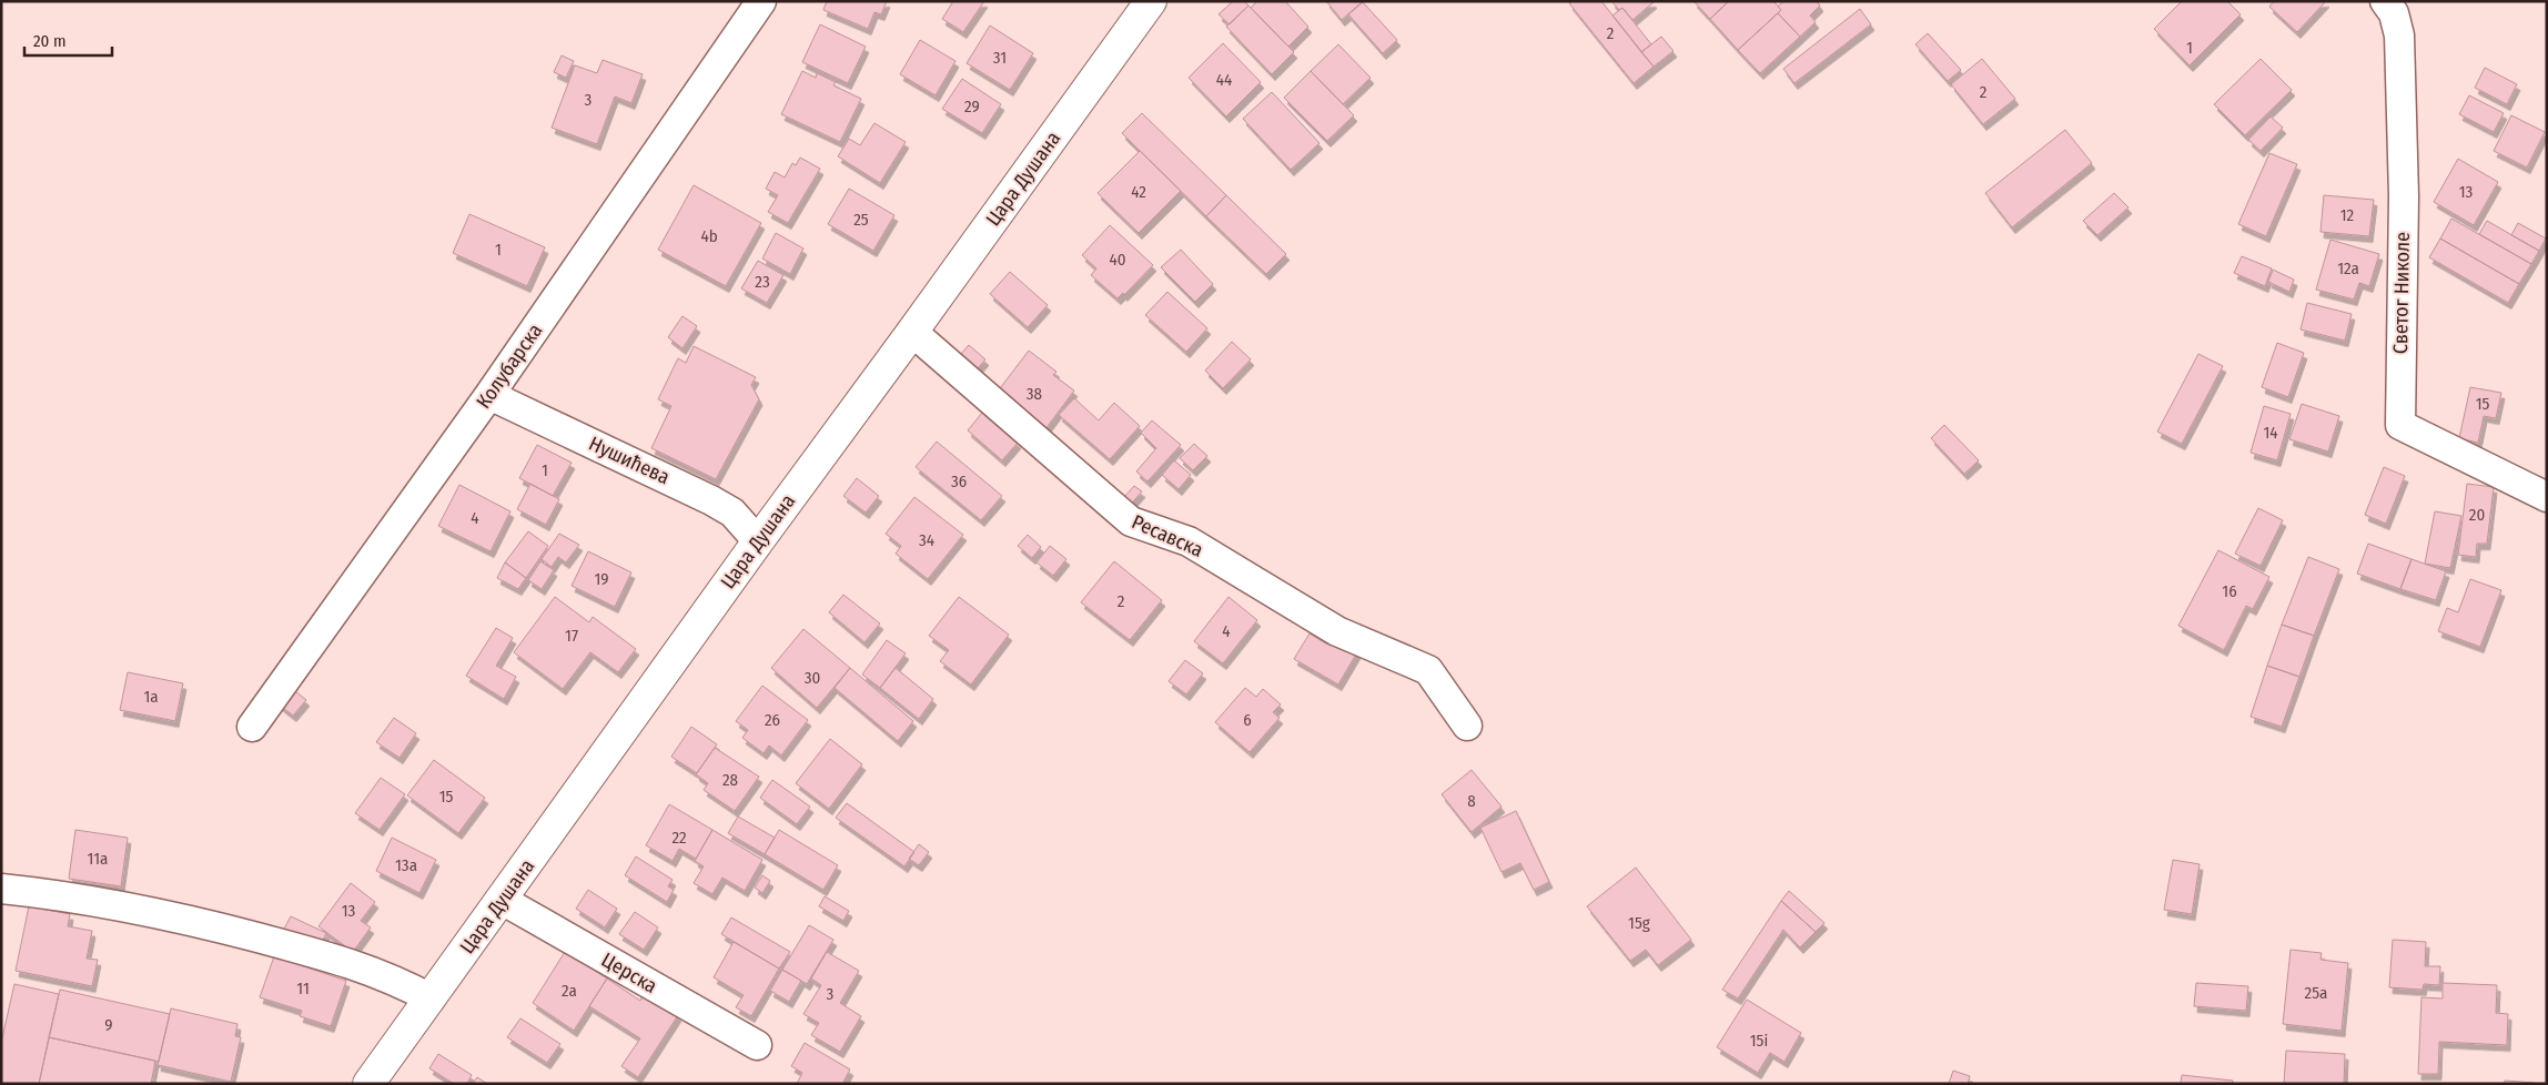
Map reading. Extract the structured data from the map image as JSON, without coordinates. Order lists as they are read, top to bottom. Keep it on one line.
{"streets":{"main road":["Цара Душана"],"street":["Светог Николе","Колубарска","Нушићева","Ресавска","Церска"]},"crossings":[["Цара Душана","Нушићева"],["Цара Душана","Ресавска"],["Цара Душана","Церска"],["Колубарска","Нушићева"]],"house_numbers":["2","1","31","44","2","3","29","42","13","12","25","4b","1","40","12a","23","38","15","14","1","36","20","4","34","19","16","2","4","17","30","1a","26","6","28","15","8","22","11a","13a","13","15g","11","2a","25a","3","9","15i"],"scale_bar":"20 m"}
